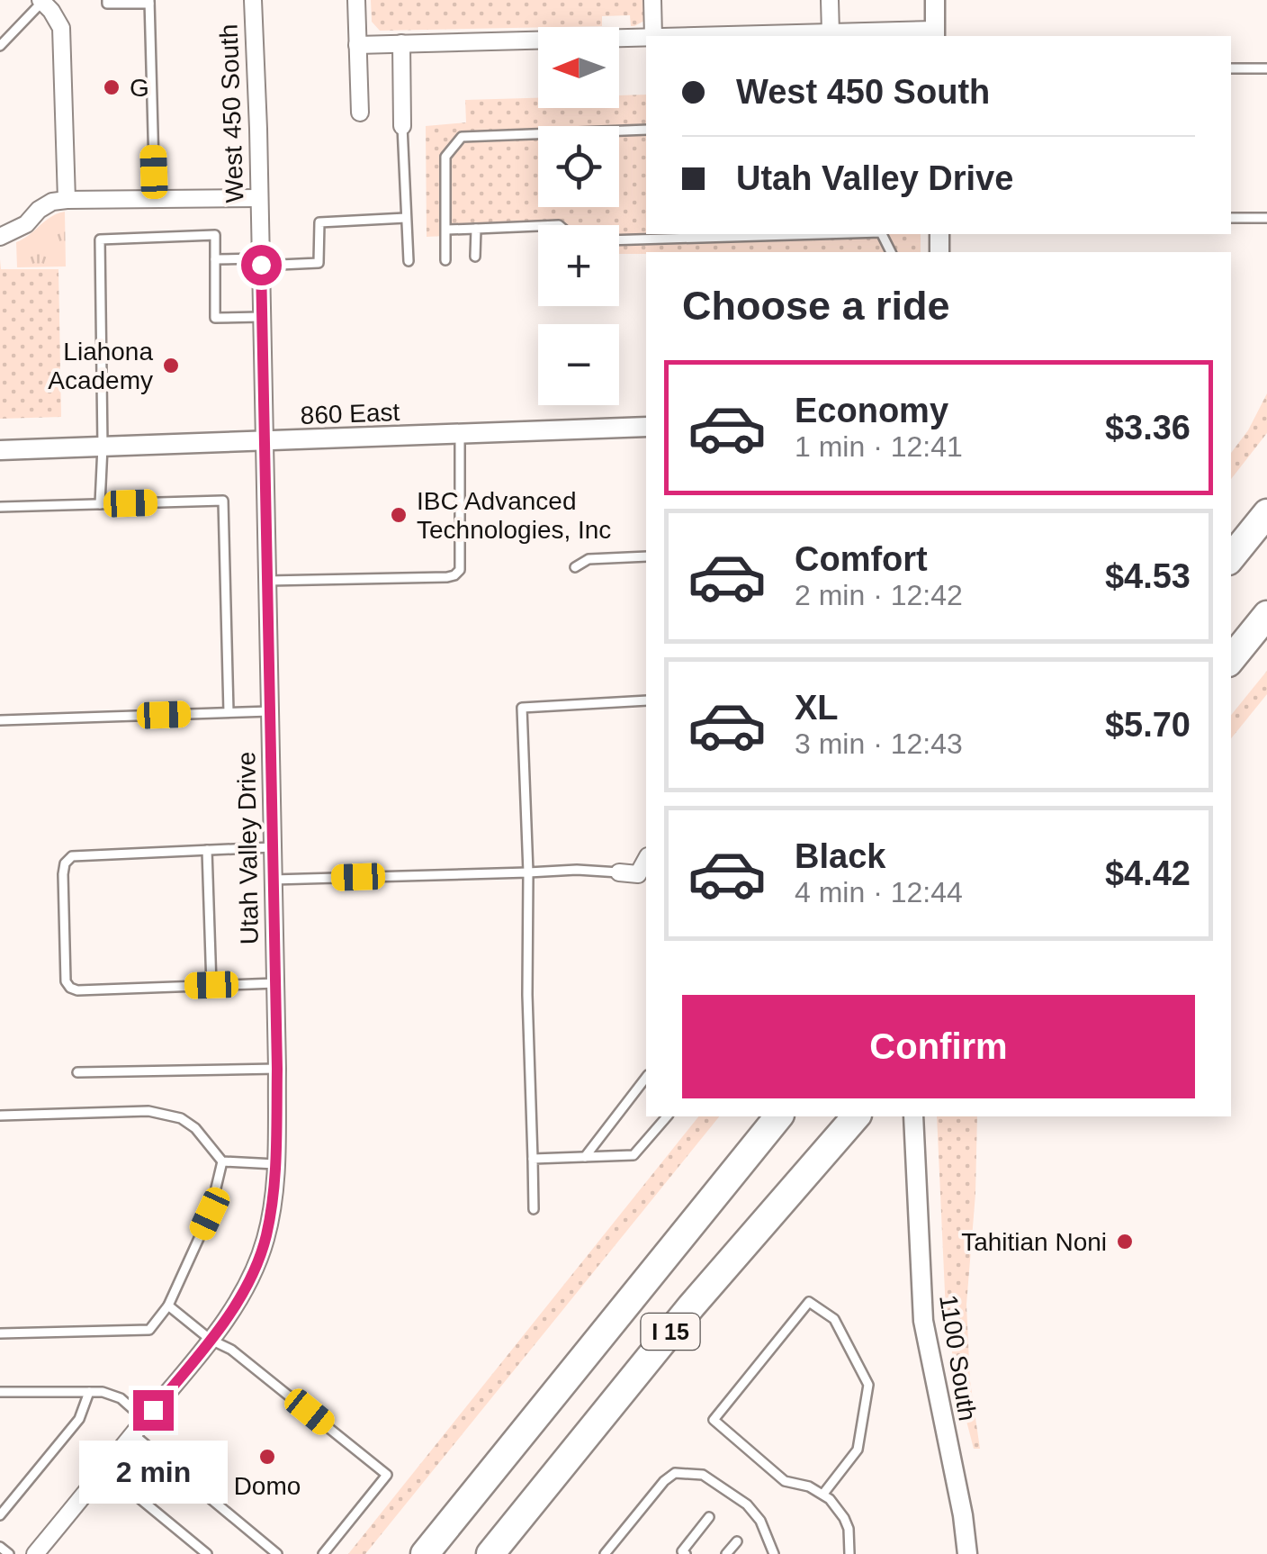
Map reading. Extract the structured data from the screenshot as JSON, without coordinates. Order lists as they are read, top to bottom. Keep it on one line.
{"streets":{"highway":["I 15"],"street":["West 450 South","860 East","Utah Valley Drive","1100 South"]},"crossings":[["West 450 South","860 East"],["West 450 South","Utah Valley Drive"],["860 East","Utah Valley Drive"]],"places":["G","Liahona Academy","IBC Advanced Technologies, Inc","Tahitian Noni","Domo"],"north":"left","page":{"map_buttons":["+","−"],"banner":["West 450 South","Utah Valley Drive"],"heading":"Choose a ride","list":[{"name":"Economy","note":"1 min · 12:41","value":"$3.36"},{"name":"Comfort","note":"2 min · 12:42","value":"$4.53"},{"name":"XL","note":"3 min · 12:43","value":"$5.70"},{"name":"Black","note":"4 min · 12:44","value":"$4.42"}],"buttons":"Confirm","bubble":"2 min"}}
